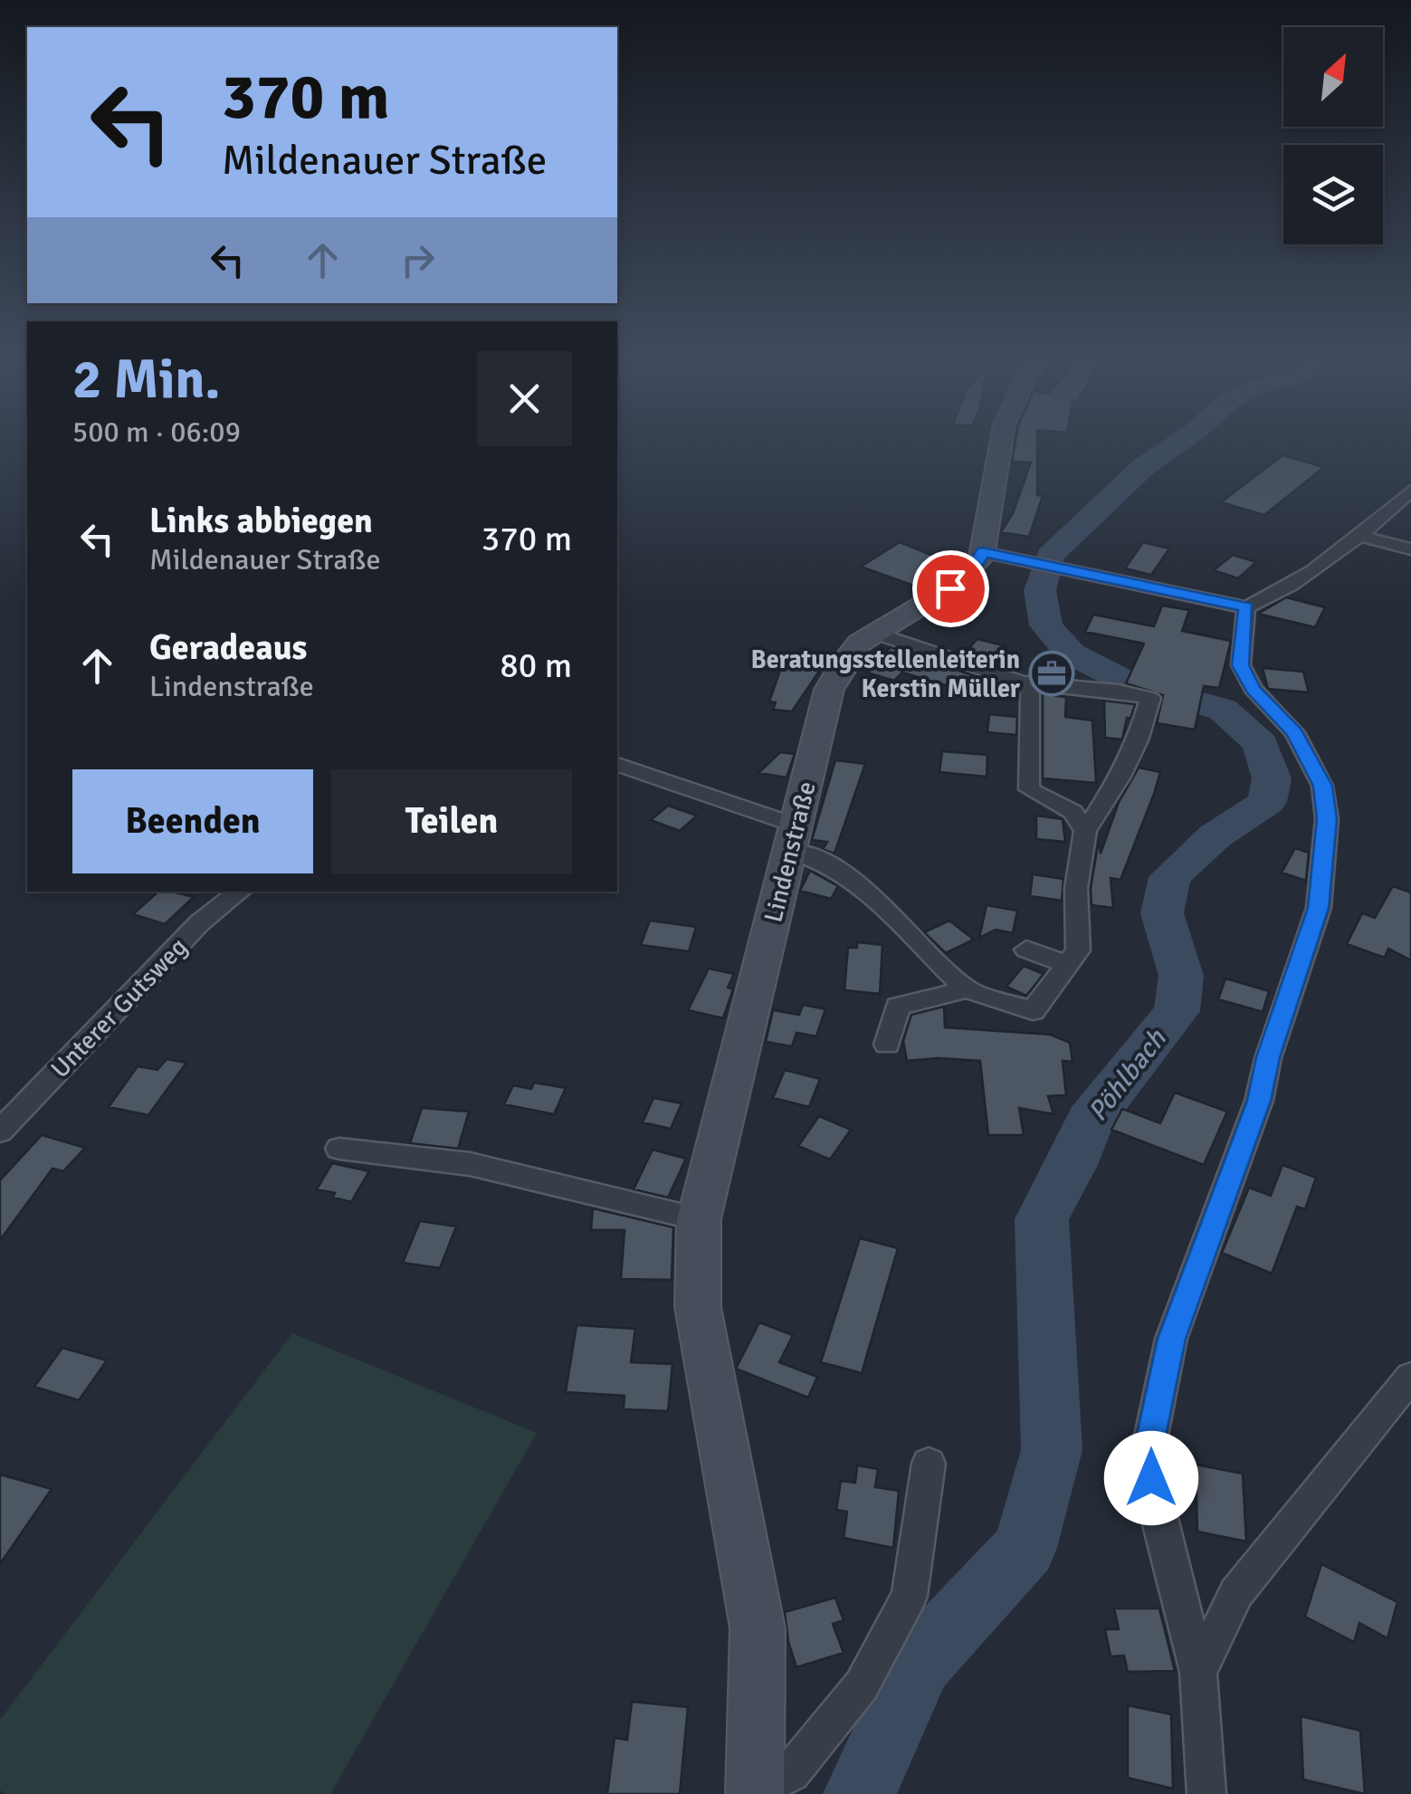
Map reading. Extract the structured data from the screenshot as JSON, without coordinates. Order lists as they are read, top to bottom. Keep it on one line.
{"streets":{"main road":["Lindenstraße"],"street":["Unterer Gutsweg"]},"water":["Pöhlbach"],"places":{"office":["Beratungsstellenleiterin Kerstin Müller"]},"north":"top right","page":{"turn":["370 m","Mildenauer Straße"],"heading":["2 Min.","500 m · 06:09"],"list":[{"name":"Links abbiegen","note":"Mildenauer Straße","value":"370 m"},{"name":"Geradeaus","note":"Lindenstraße","value":"80 m"}],"buttons":["Beenden","Teilen"]}}
